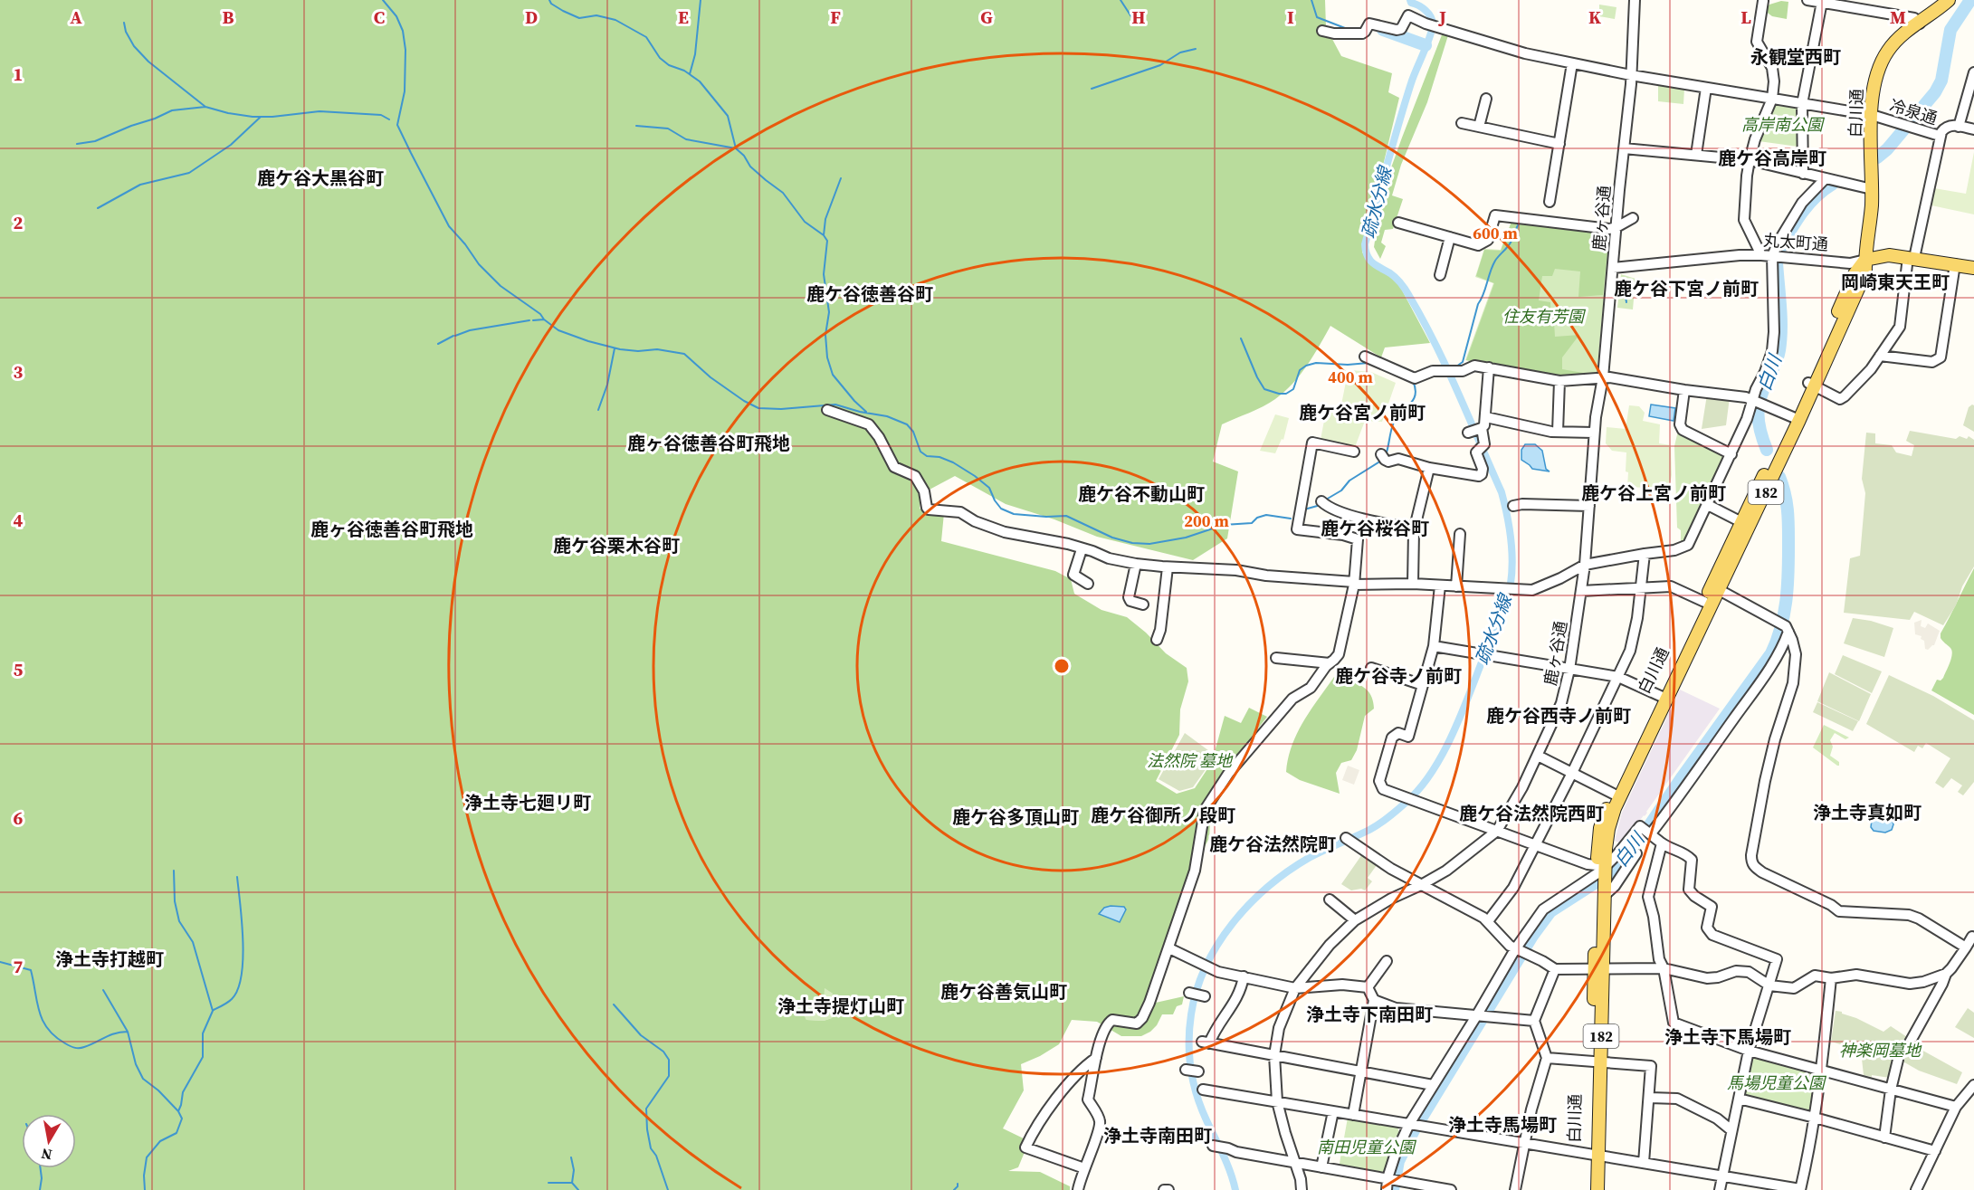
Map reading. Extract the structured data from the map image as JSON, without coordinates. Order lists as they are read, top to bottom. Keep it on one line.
{"streets":{"main road":["白川通","丸太町通","182"],"street":["冷泉通","鹿ヶ谷通"]},"crossings":[["冷泉通","白川通"],["冷泉通","鹿ヶ谷通"],["白川通","丸太町通"],["鹿ヶ谷通","丸太町通"]],"districts":["永観堂西町","鹿ケ谷高岸町","鹿ケ谷大黒谷町","岡崎東天王町","鹿ケ谷下宮ノ前町","鹿ケ谷徳善谷町","鹿ケ谷宮ノ前町","鹿ヶ谷徳善谷町飛地","鹿ケ谷上宮ノ前町","鹿ケ谷不動山町","鹿ケ谷桜谷町","鹿ヶ谷徳善谷町飛地","鹿ケ谷栗木谷町","鹿ケ谷寺ノ前町","鹿ケ谷西寺ノ前町","浄土寺七廻リ町","浄土寺真如町","鹿ケ谷法然院西町","鹿ケ谷御所ノ段町","鹿ケ谷多頂山町","鹿ケ谷法然院町","浄土寺打越町","鹿ケ谷善気山町","浄土寺提灯山町","浄土寺下南田町","浄土寺下馬場町","浄土寺馬場町","浄土寺南田町"],"water":["疏水分線","白川"],"parks":["高岸南公園","住友有芳園","法然院 墓地","神楽岡墓地","馬場児童公園","南田児童公園"],"north":"bottom","grid":{"columns":["A","B","C","D","E","F","G","H","I","J","K","L","M"],"rows":["1","2","3","4","5","6","7"]},"rings":["600 m","400 m","200 m"]}
